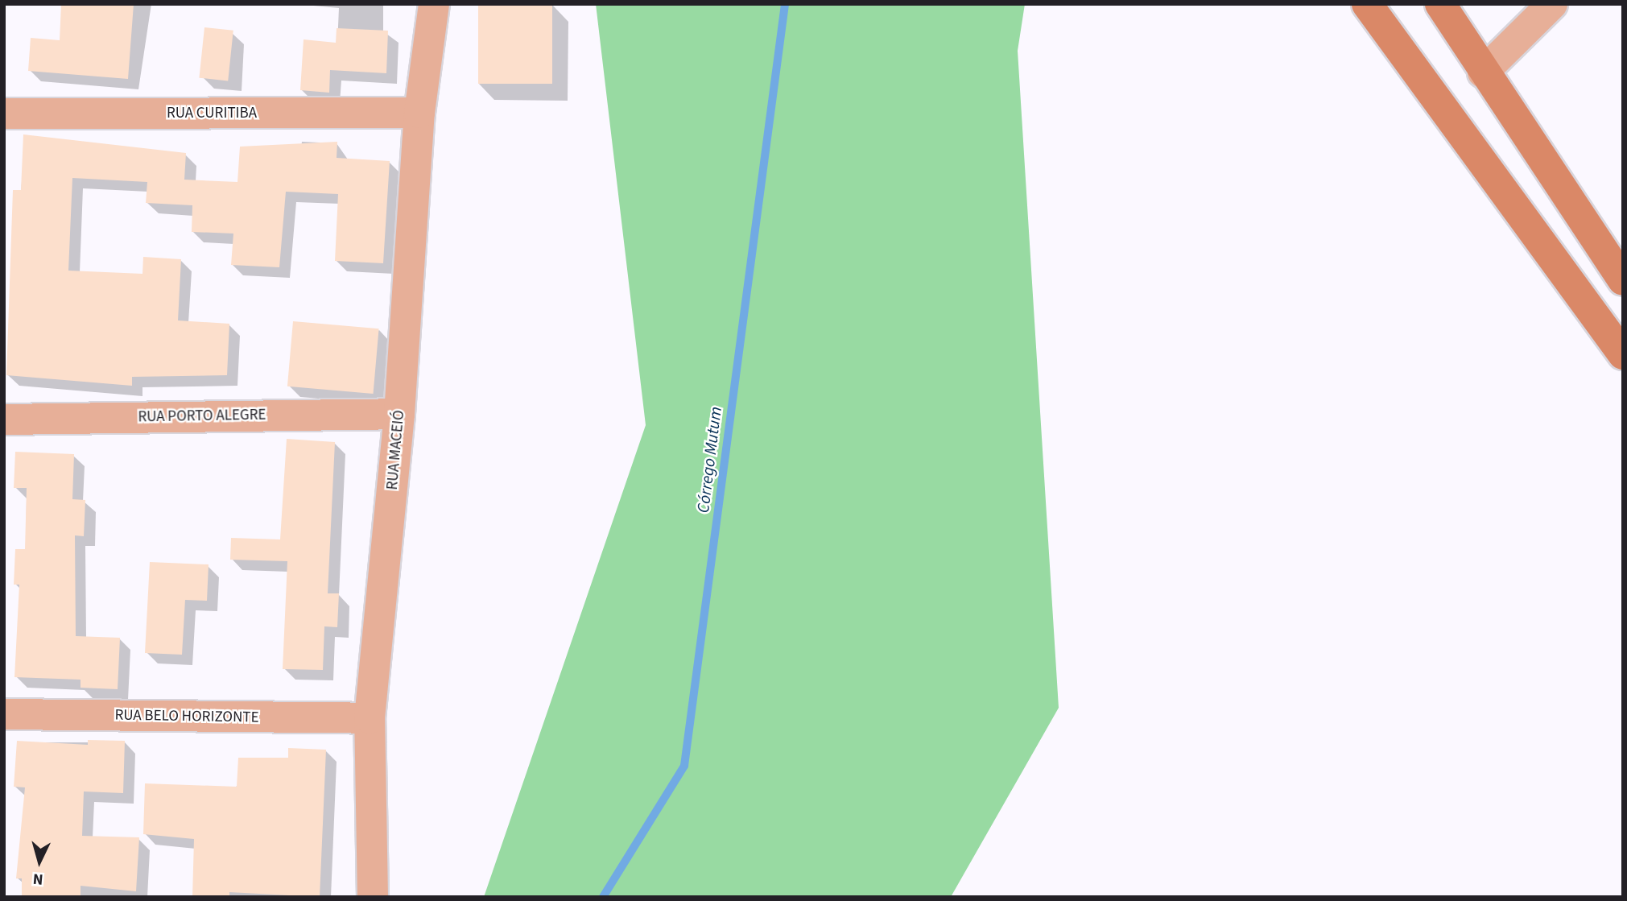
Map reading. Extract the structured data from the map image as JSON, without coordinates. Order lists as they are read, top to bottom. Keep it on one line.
{"streets":{"street":["RUA CURITIBA","RUA PORTO ALEGRE","RUA MACEIÓ","RUA BELO HORIZONTE"]},"crossings":[["RUA CURITIBA","RUA MACEIÓ"],["RUA PORTO ALEGRE","RUA MACEIÓ"],["RUA MACEIÓ","RUA BELO HORIZONTE"]],"water":["Córrego Mutum"],"north":"bottom"}
